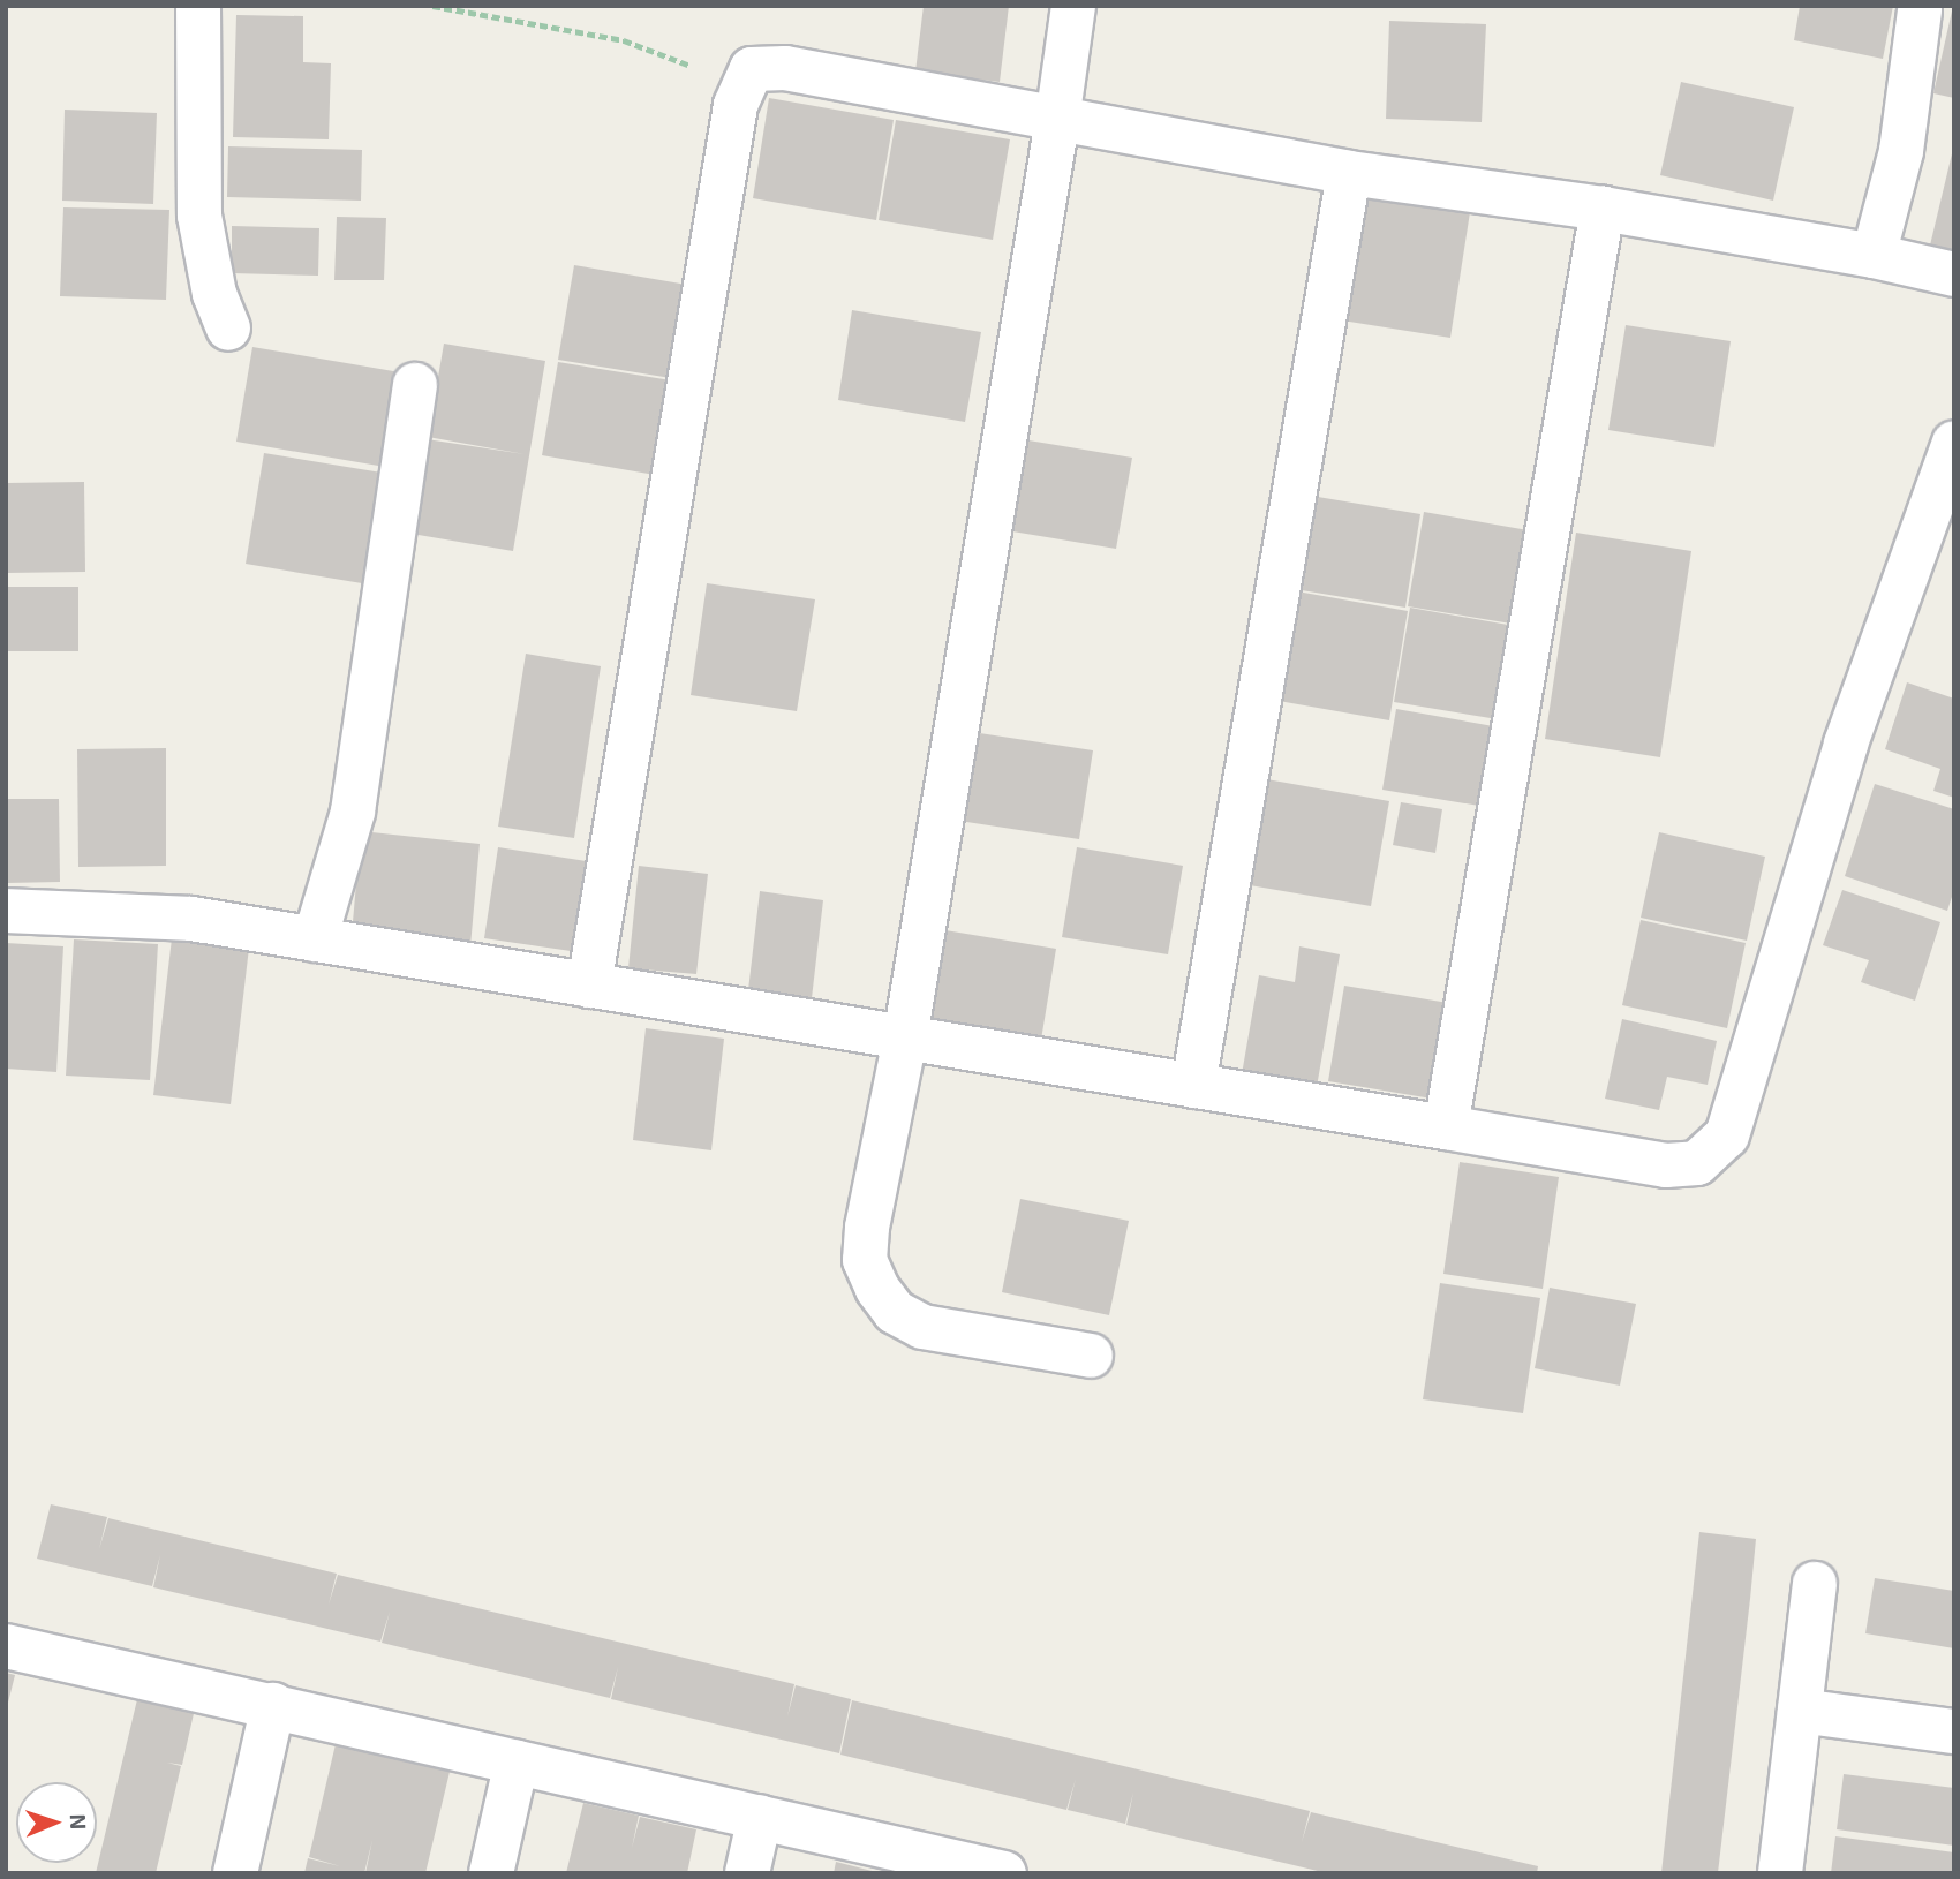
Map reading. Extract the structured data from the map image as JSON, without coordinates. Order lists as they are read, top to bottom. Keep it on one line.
{"north":"right"}
